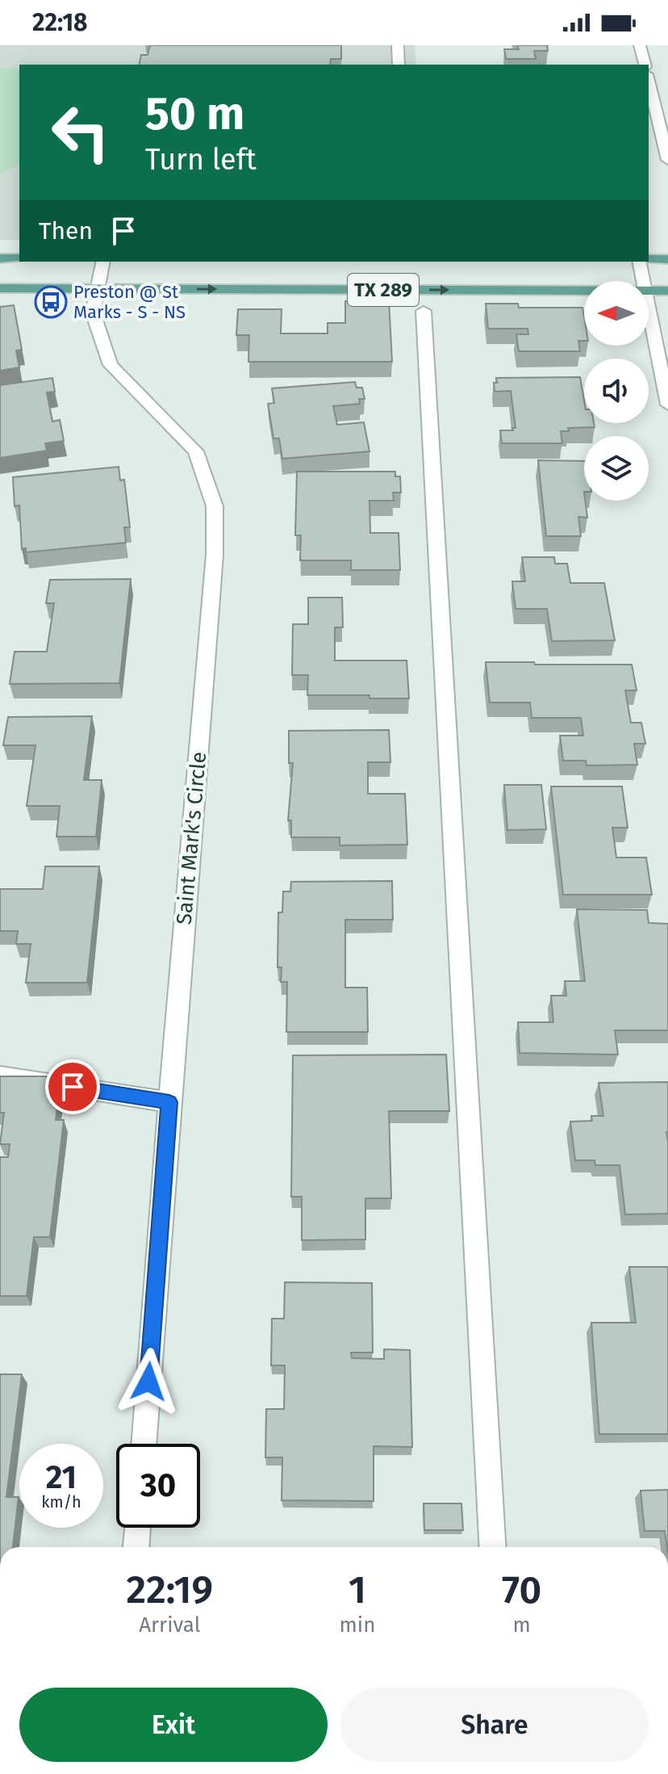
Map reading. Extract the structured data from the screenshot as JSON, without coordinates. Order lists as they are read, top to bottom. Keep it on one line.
{"streets":{"main road":["TX 289"],"street":["Saint Mark's Circle"]},"crossings":[["TX 289","Saint Mark's Circle"]],"places":{"bus stop":["Preston @ St Marks - S - NS"]},"north":"left","page":{"status":"22:18","turn":["50 m","Turn left"],"then":"Then","speed":"21 km/h","limit":"30","eta":["22:19","Arrival","1","min","70","m"],"buttons":["Exit","Share"]}}
